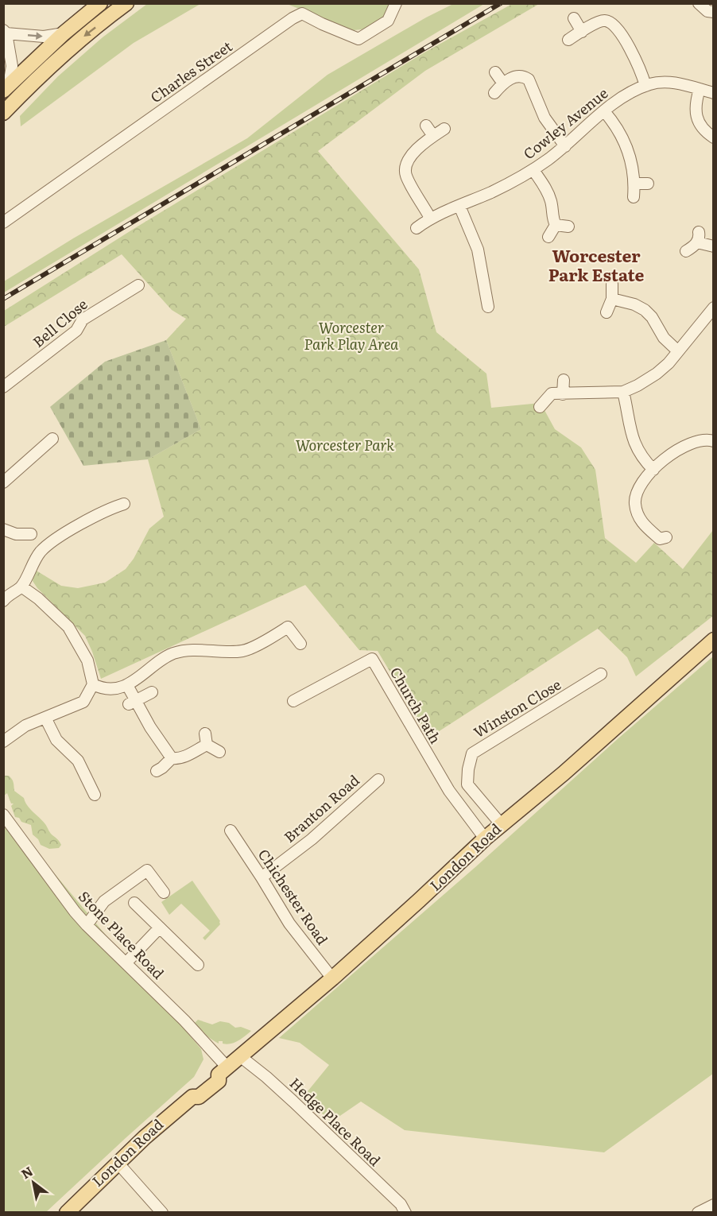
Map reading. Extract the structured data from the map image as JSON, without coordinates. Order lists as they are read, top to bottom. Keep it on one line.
{"streets":{"main road":["London Road"],"street":["Charles Street","Cowley Avenue","Bell Close","Church Path","Winston Close","Branton Road","Chichester Road","Stone Place Road","Hedge Place Road"]},"crossings":[["Church Path","London Road"],["Winston Close","London Road"],["Branton Road","Chichester Road"],["London Road","Chichester Road"],["London Road","Stone Place Road"],["London Road","Hedge Place Road"]],"districts":["Worcester Park Estate"],"parks":["Worcester Park Play Area","Worcester Park"],"north":"top left"}
